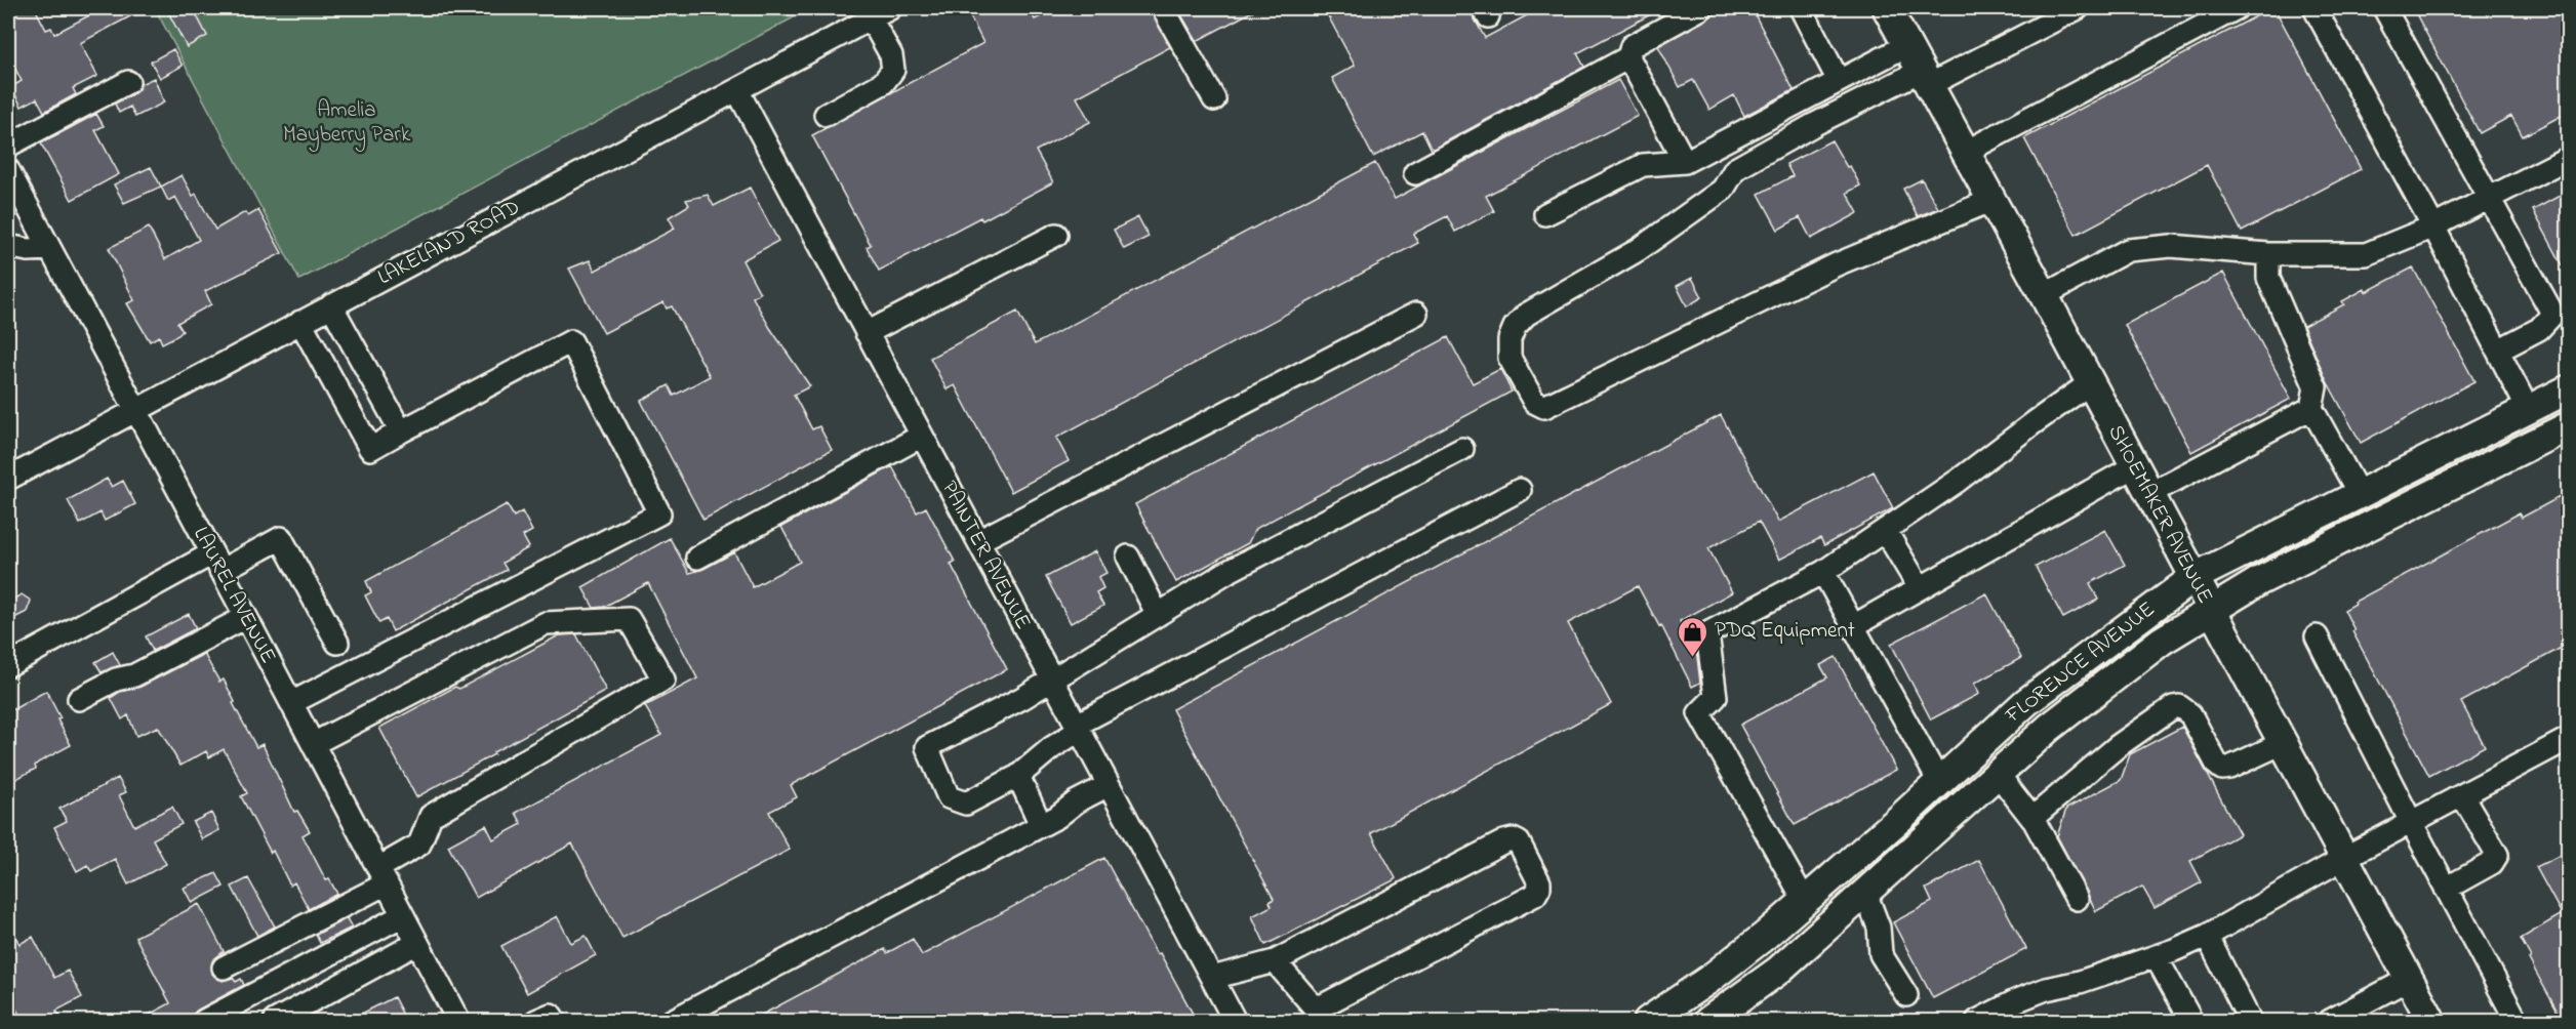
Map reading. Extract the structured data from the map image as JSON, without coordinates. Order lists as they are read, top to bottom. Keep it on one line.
{"streets":{"main road":["SHOEMAKER AVENUE","FLORENCE AVENUE"],"street":["LAKELAND ROAD","PAINTER AVENUE","LAUREL AVENUE"]},"crossings":[["LAKELAND ROAD","PAINTER AVENUE"],["LAKELAND ROAD","LAUREL AVENUE"],["SHOEMAKER AVENUE","FLORENCE AVENUE"]],"parks":["Amelia Mayberry Park"],"places":{"shop":["PDQ Equipment"]}}
